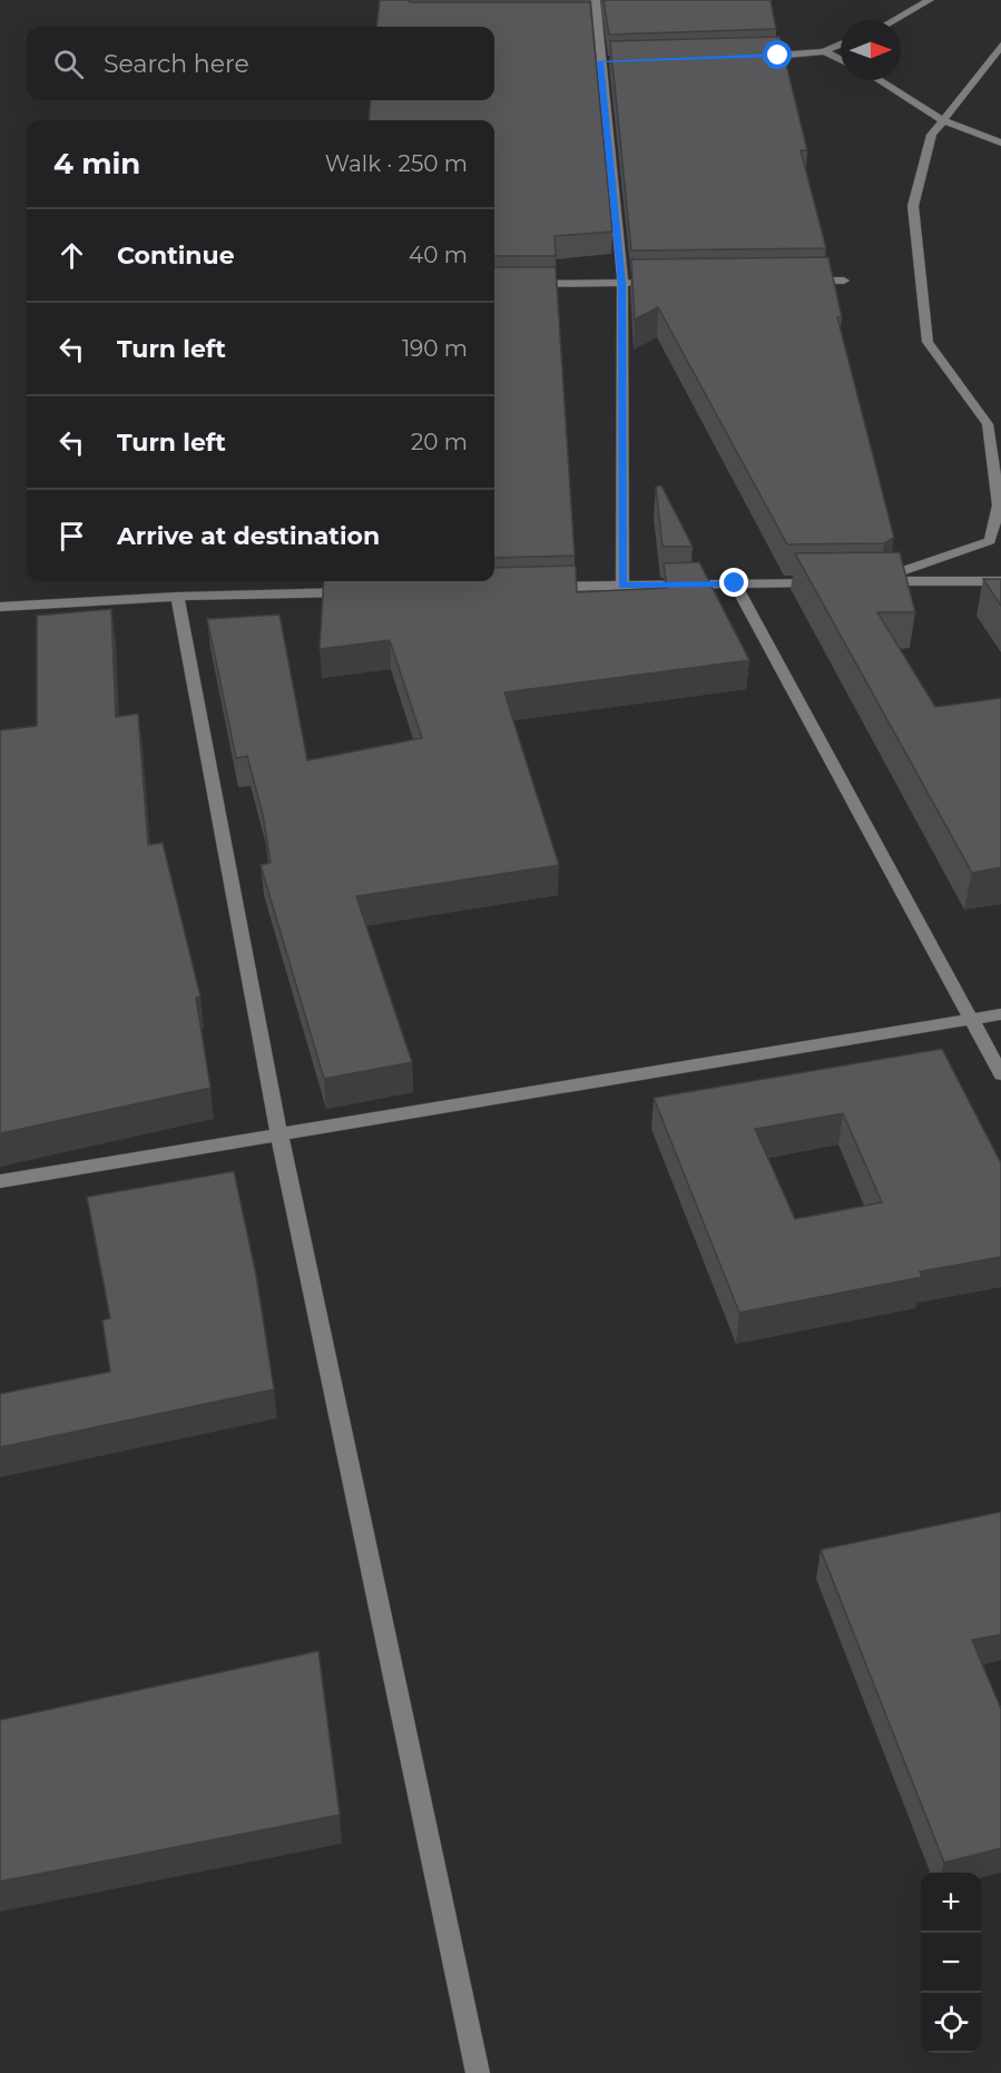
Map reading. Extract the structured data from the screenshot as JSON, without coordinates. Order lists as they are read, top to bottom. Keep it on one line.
{"north":"right","page":{"search":"Search here","heading":["4 min","Walk · 250 m"],"list":[["Continue","40 m"],["Turn left","190 m"],["Turn left","20 m"],"Arrive at destination"],"map_buttons":["+","−"]}}
